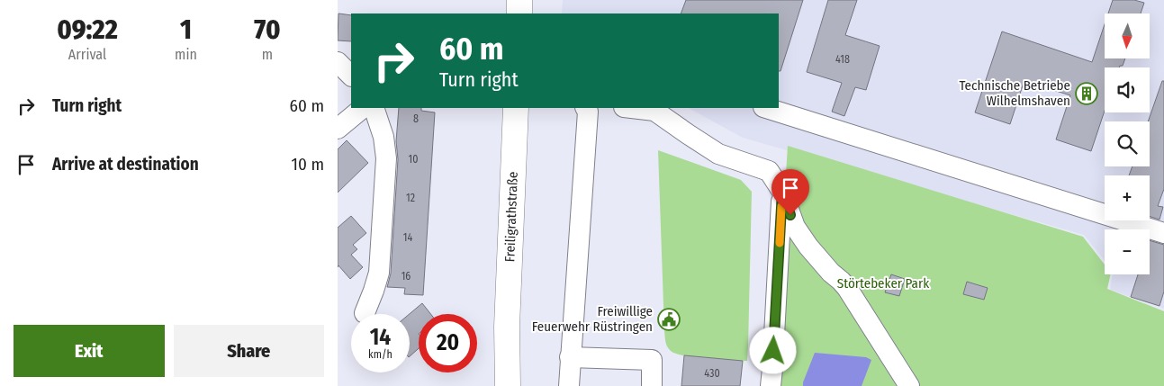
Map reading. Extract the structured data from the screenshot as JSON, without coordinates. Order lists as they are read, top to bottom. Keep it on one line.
{"streets":{"main road":["Freiligrathstraße"]},"parks":["Störtebeker Park"],"places":{"building":["Technische Betriebe Wilhelmshaven"],"public building":["Freiwillige Feuerwehr Rüstringen"]},"house_numbers":["418","8","10","12","14","16","430"],"north":"bottom","page":{"eta":["09:22","Arrival","1","min","70","m"],"map_buttons":["+","−"],"turn":["60 m","Turn right"],"list":[{"name":"Turn right","value":"60 m"},{"name":"Arrive at destination","value":"10 m"}],"speed":"14 km/h","limit":"20","buttons":["Exit","Share"]}}
